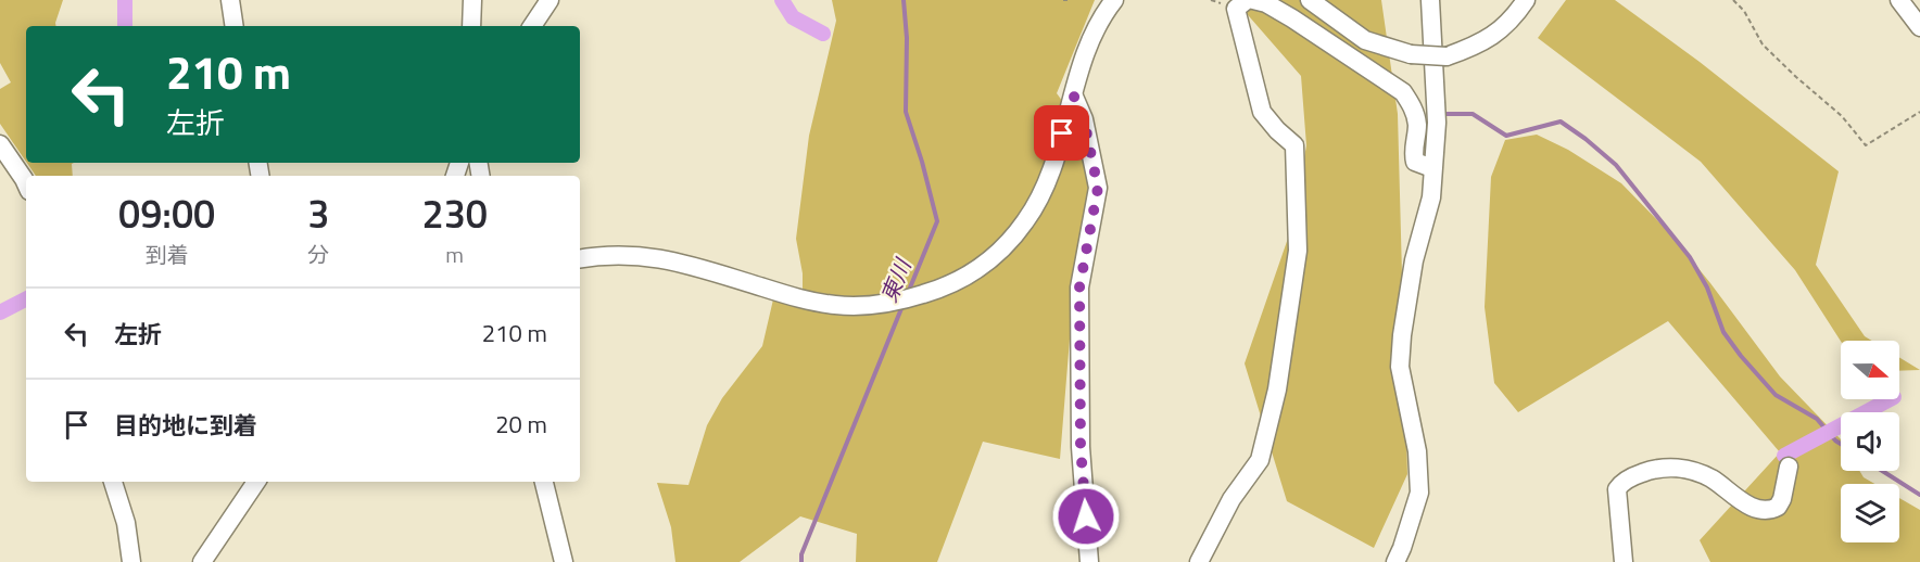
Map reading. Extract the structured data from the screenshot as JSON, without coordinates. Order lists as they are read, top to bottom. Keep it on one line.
{"water":["東川"],"north":"right","page":{"turn":["210 m","左折"],"eta":["09:00","到着","3","分","230","m"],"list":[{"name":"左折","value":"210 m"},{"name":"目的地に到着","value":"20 m"}]}}
